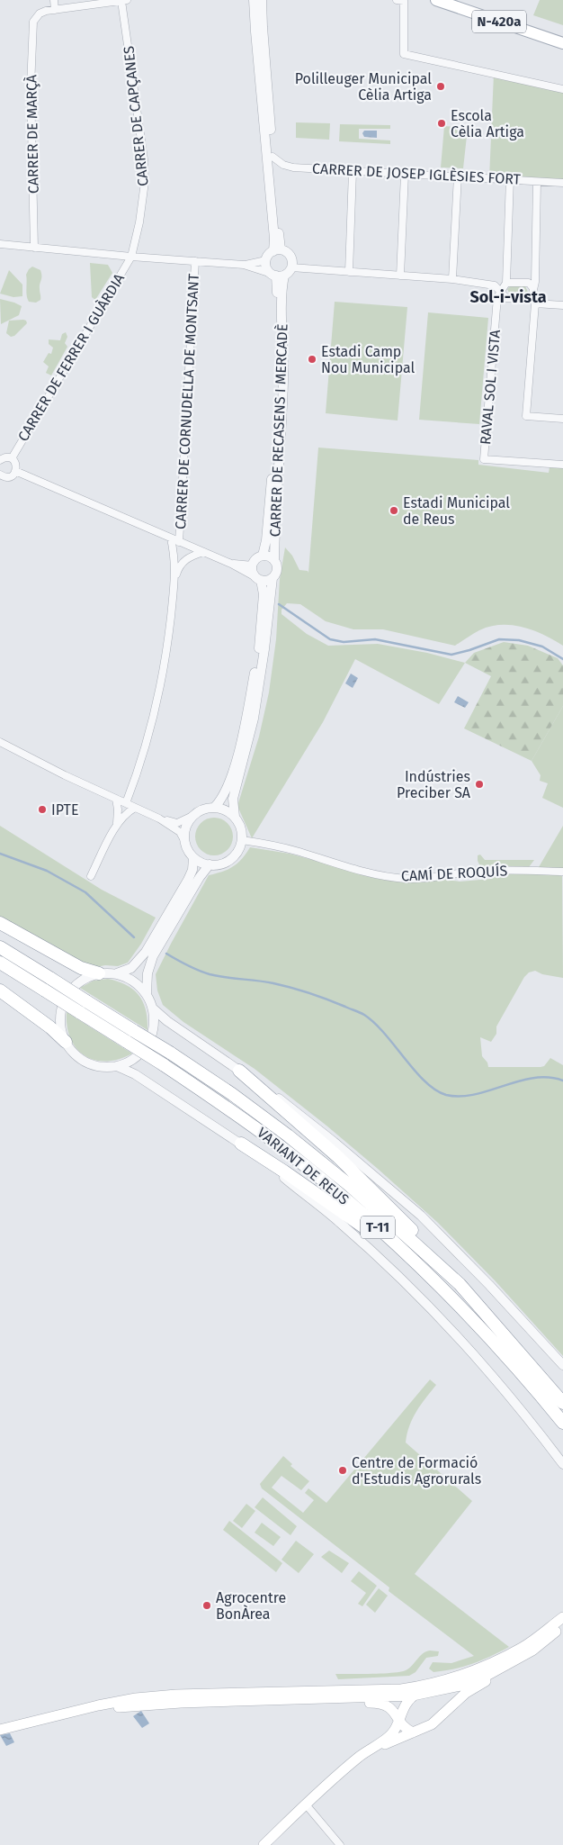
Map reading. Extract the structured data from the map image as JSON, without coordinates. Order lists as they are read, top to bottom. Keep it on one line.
{"streets":{"highway":["VARIANT DE REUS","T-11"],"main road":["N-420a"],"street":["CARRER DE CAPÇANES","CARRER DE MARÇÀ","CARRER DE JOSEP IGLÈSIES FORT","CARRER DE FERRER I GUÀRDIA","RAVAL SOL I VISTA","CARRER DE CORNUDELLA DE MONTSANT","CARRER DE RECASENS I MERCADÈ","CAMÍ DE ROQUÍS"]},"crossings":[["CARRER DE CAPÇANES","CARRER DE FERRER I GUÀRDIA"]],"districts":["Sol-i-vista"],"places":["Polilleuger Municipal Cèlia Artiga","Escola Cèlia Artiga","Estadi Camp Nou Municipal","Estadi Municipal de Reus","Indústries Preciber SA","IPTE","Centre de Formació d'Estudis Agrorurals","Agrocentre BonÀrea"]}
